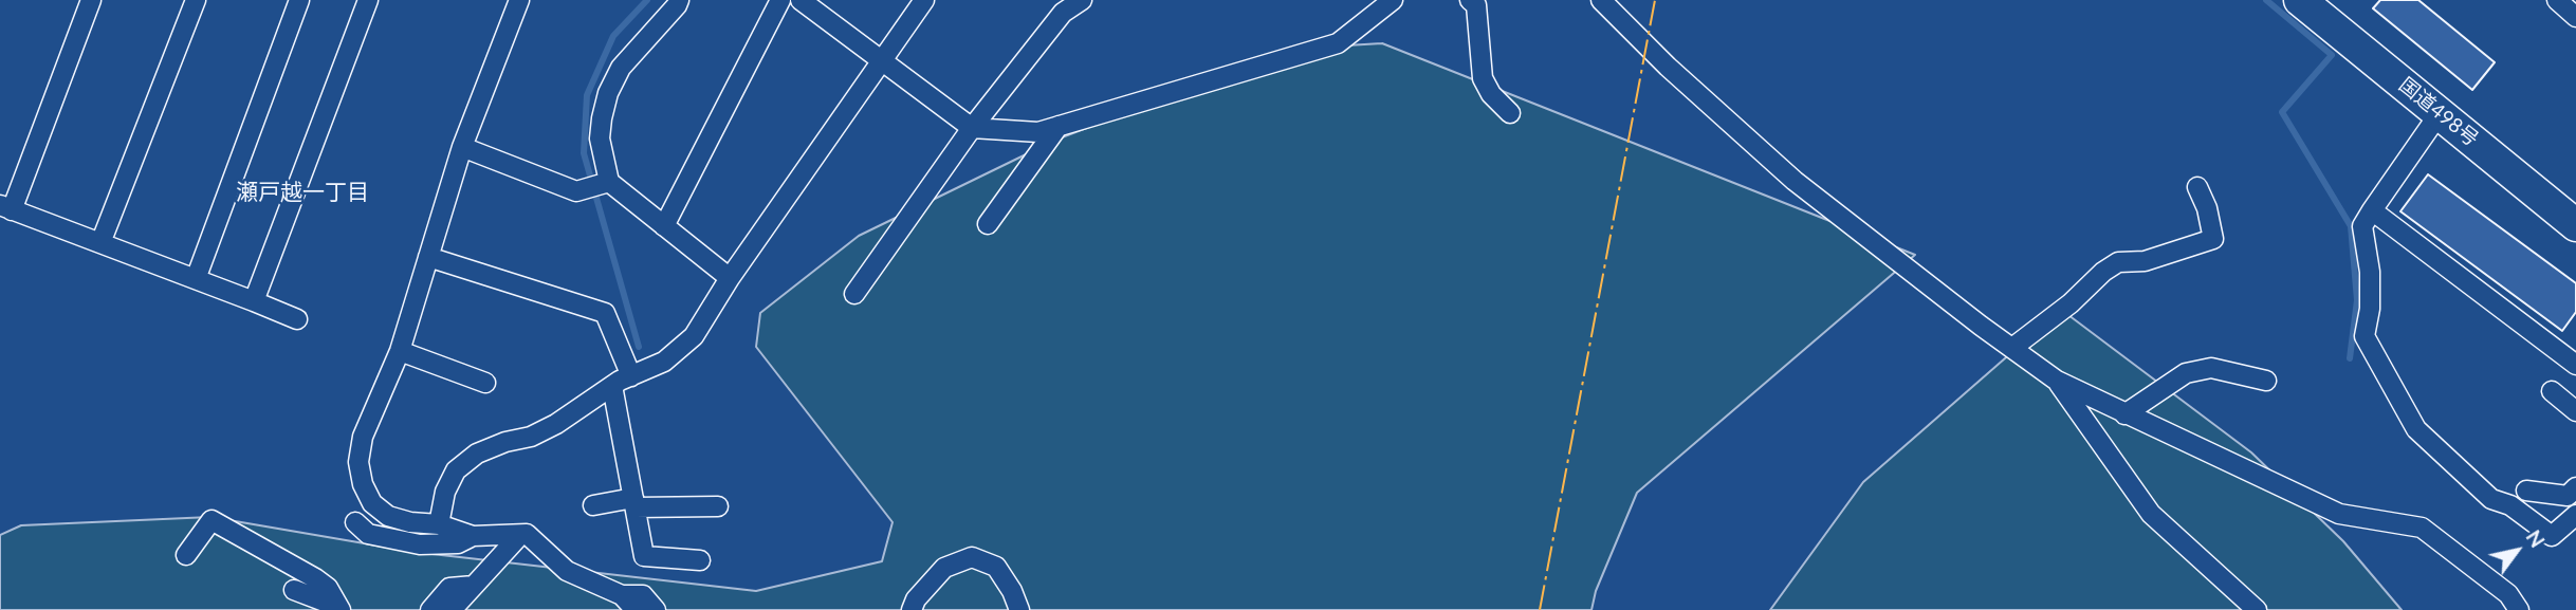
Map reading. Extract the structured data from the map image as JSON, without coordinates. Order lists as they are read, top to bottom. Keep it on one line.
{"streets":{"highway":["国道498号"]},"districts":["瀬戸越一丁目"],"north":"top right"}
